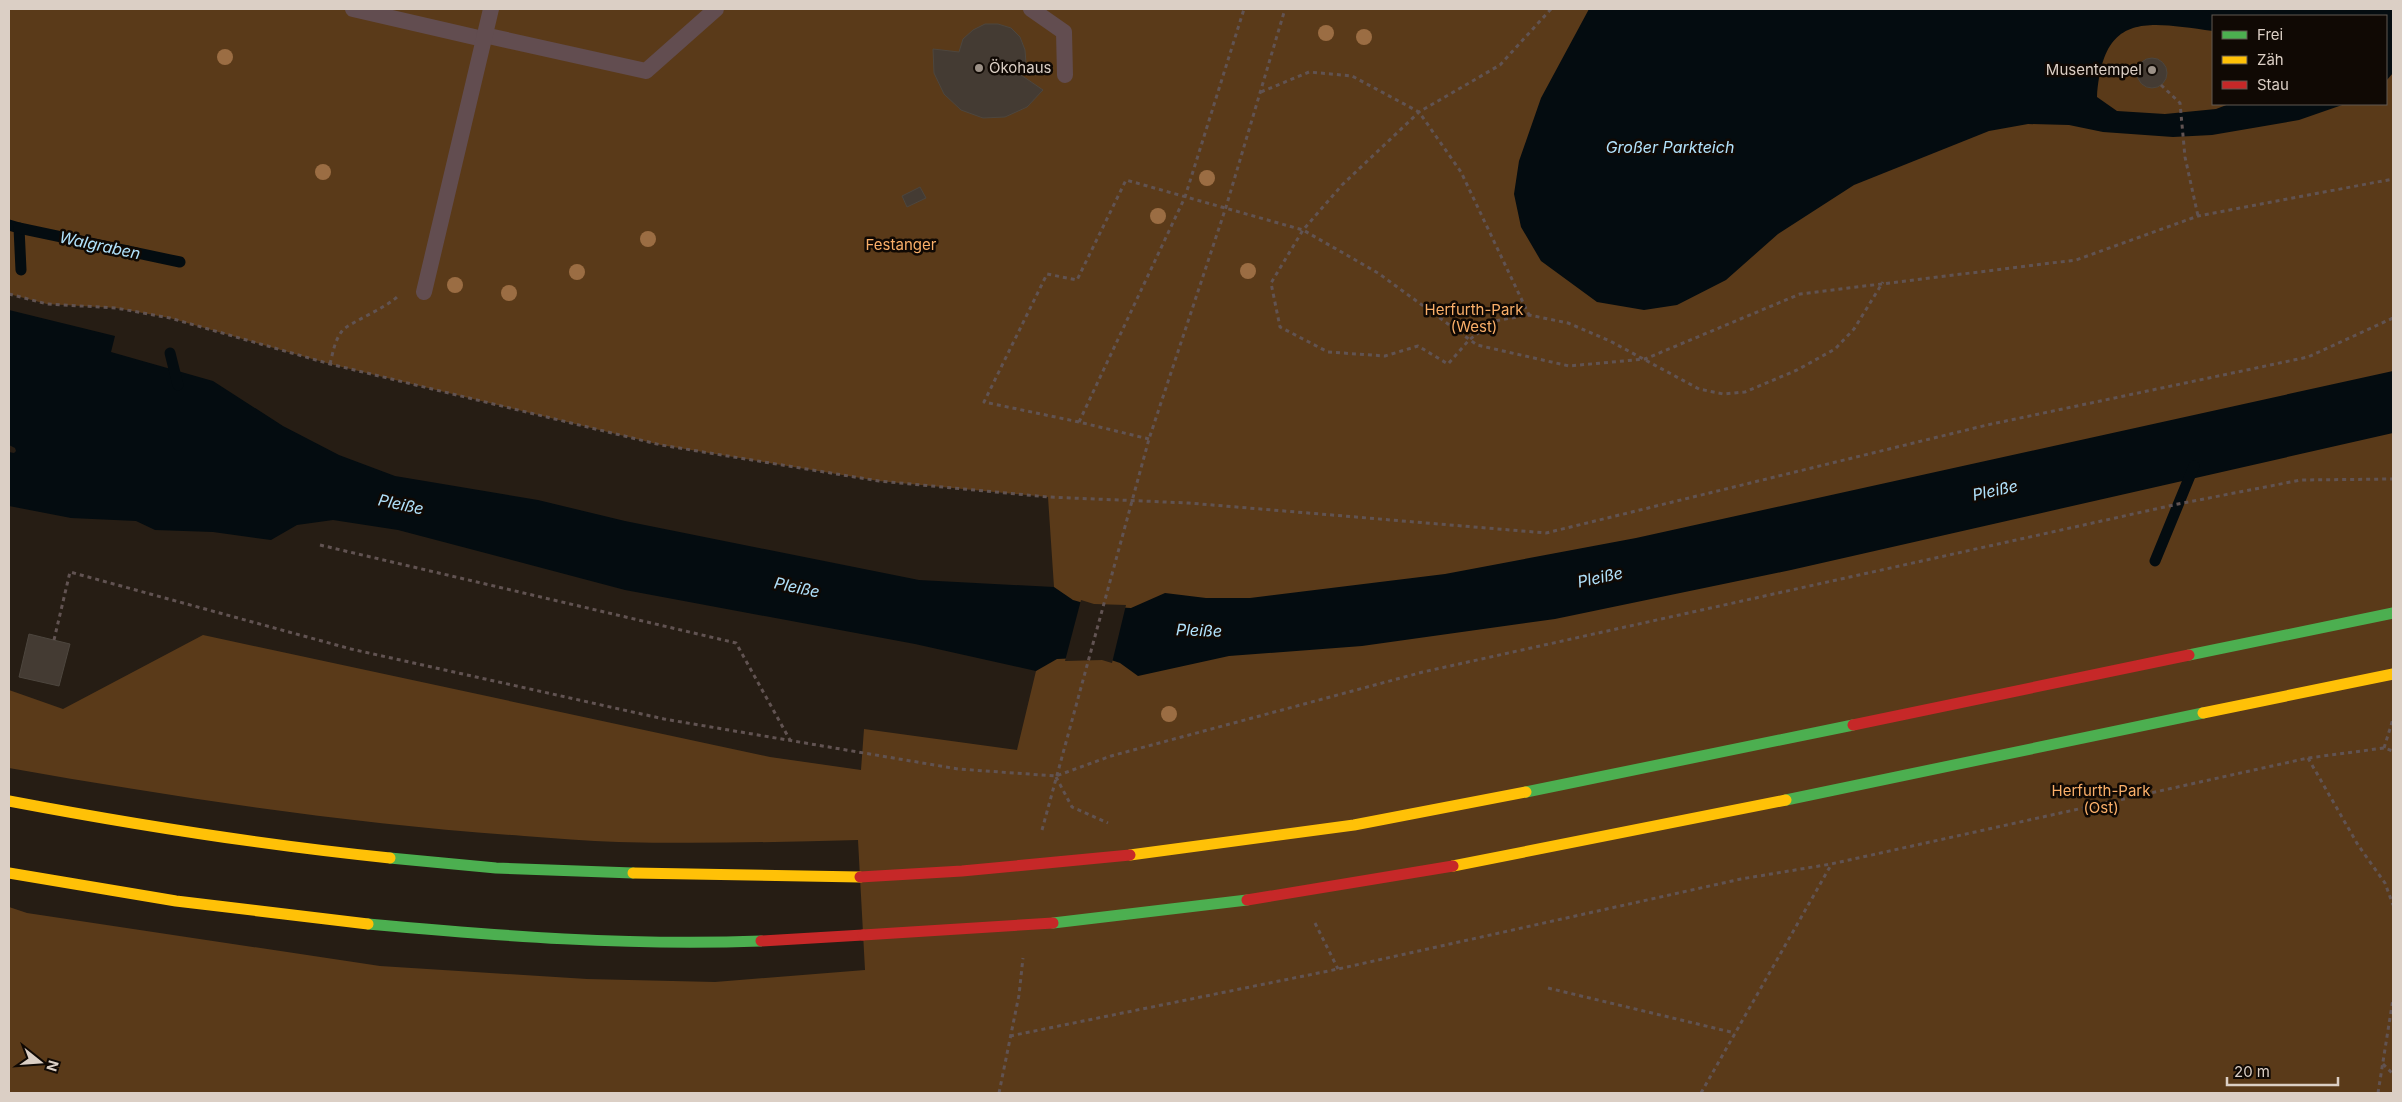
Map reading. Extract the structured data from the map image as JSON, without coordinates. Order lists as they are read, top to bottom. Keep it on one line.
{"water":["Großer Parkteich","Walgraben","Pleiße"],"parks":["Festanger","Herfurth-Park (West)","Herfurth-Park (Ost)"],"places":["Ökohaus","Musentempel"],"legend":["Frei","Zäh","Stau"],"scale_bar":"20 m","north":"right"}
